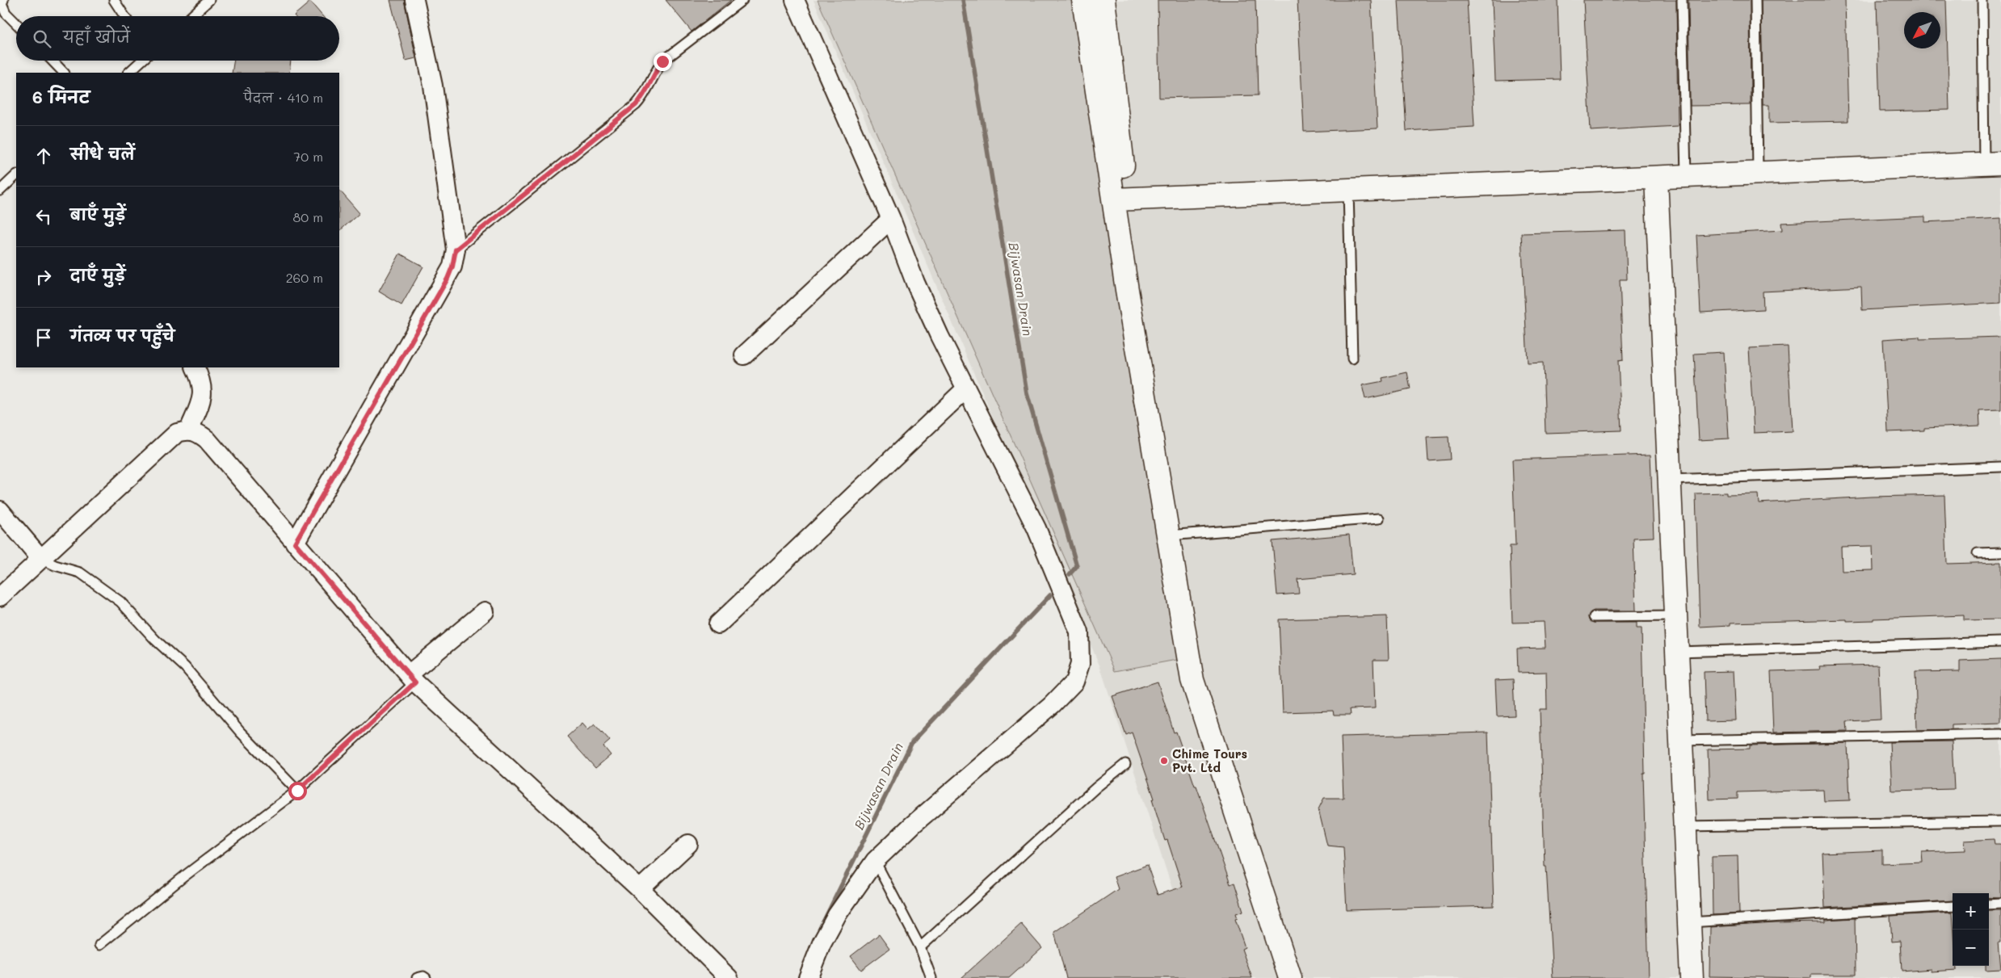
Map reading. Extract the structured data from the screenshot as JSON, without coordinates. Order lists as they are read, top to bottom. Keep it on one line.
{"water":["Bijwasan Drain"],"places":["Chime Tours Pvt. Ltd"],"north":"bottom left","page":{"search":"यहाँ खोजें","heading":["6 मिनट","पैदल · 410 m"],"list":[["सीधे चलें","70 m"],["बाएँ मुड़ें","80 m"],["दाएँ मुड़ें","260 m"],"गंतव्य पर पहुँचे"],"map_buttons":["+","−"]}}
